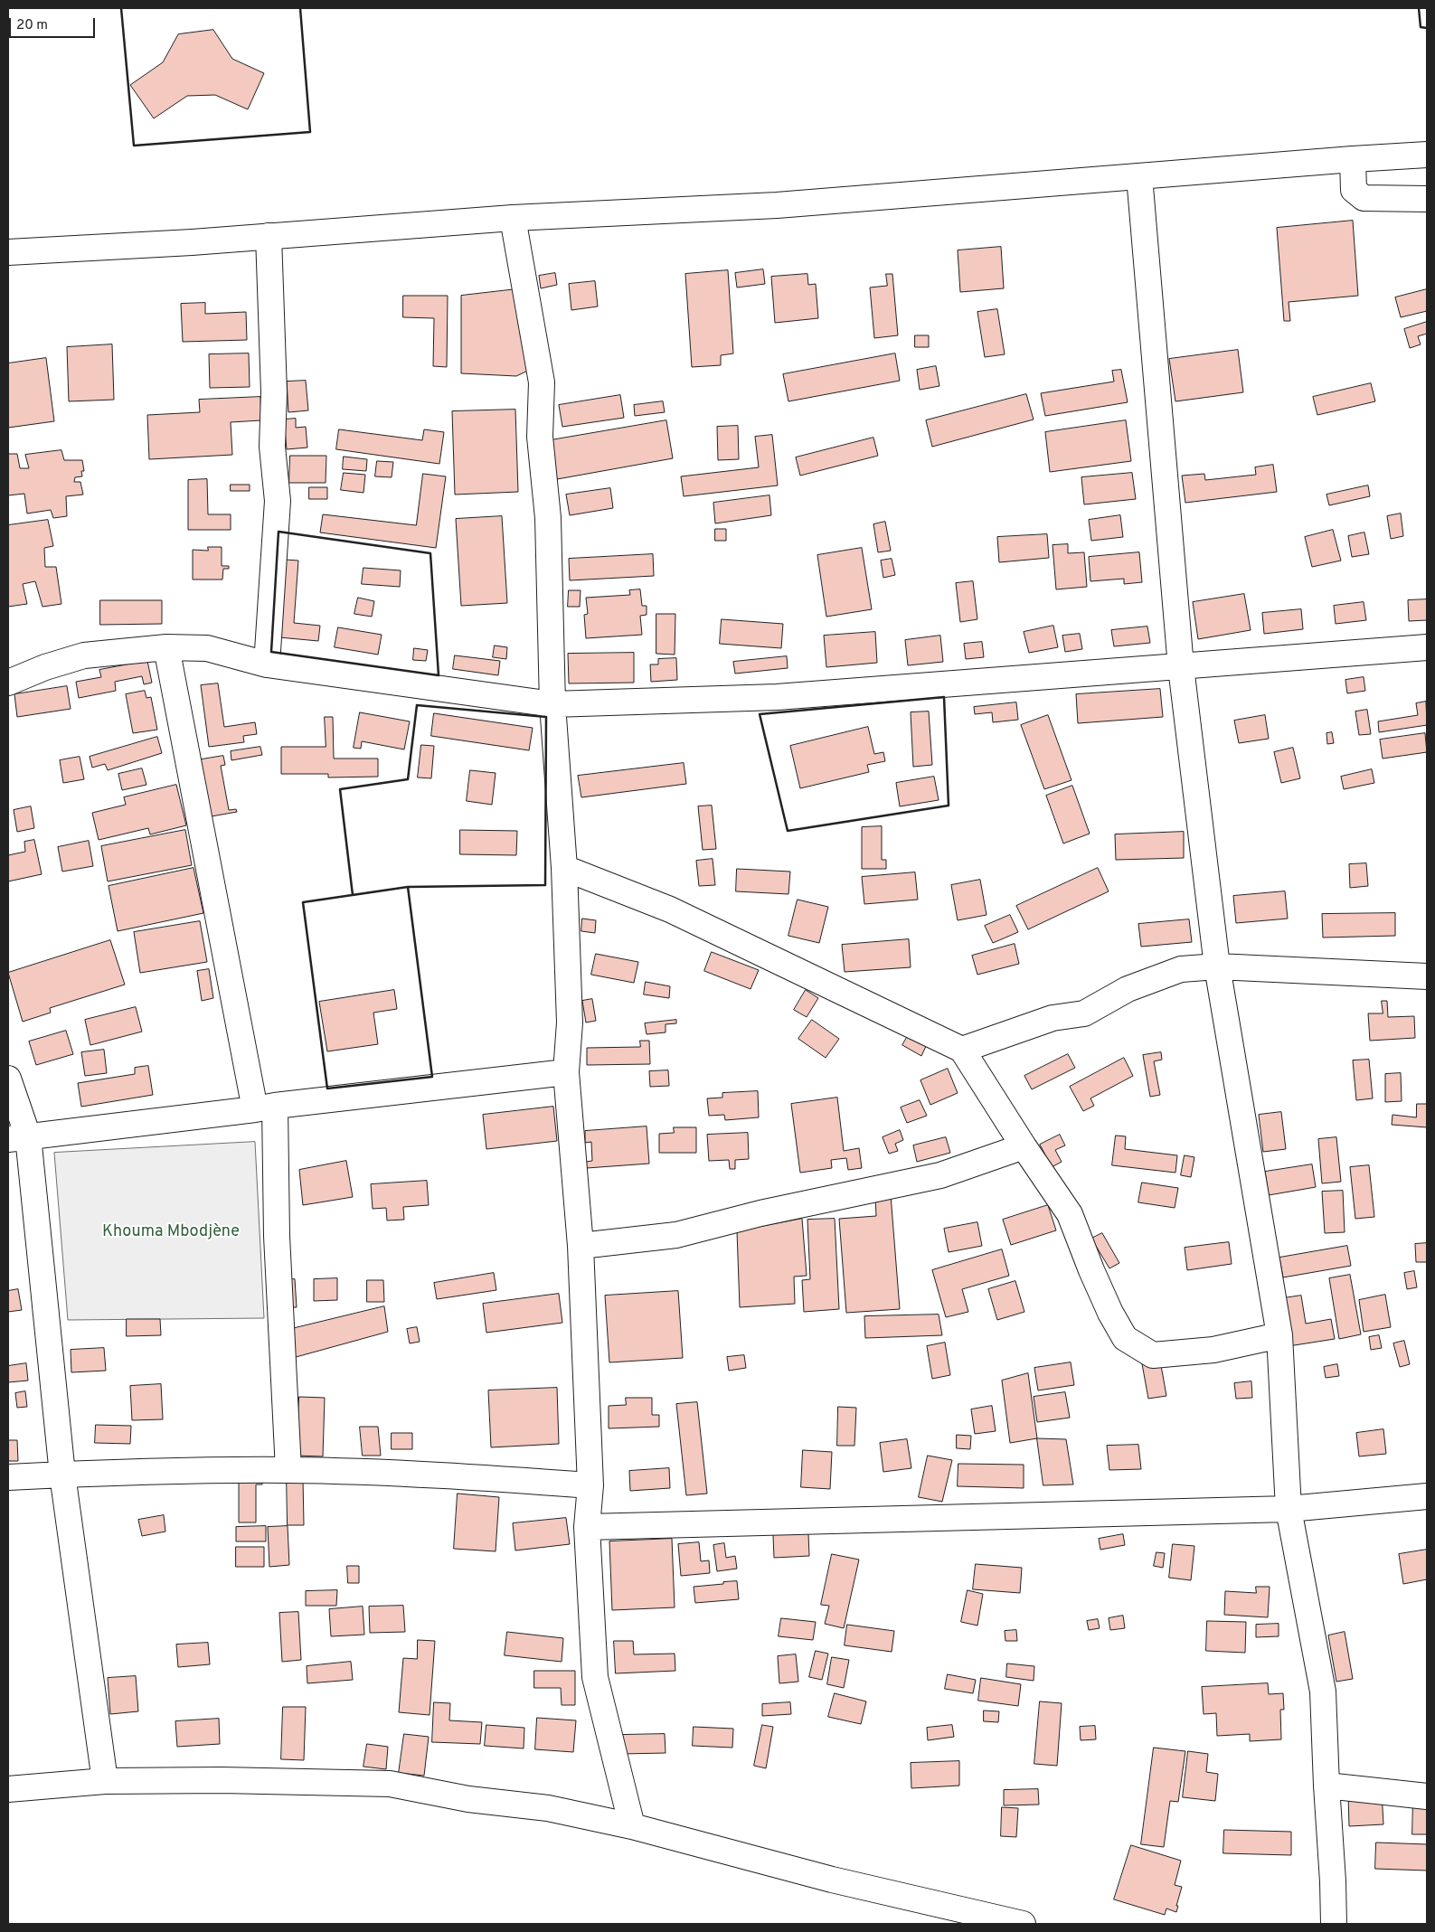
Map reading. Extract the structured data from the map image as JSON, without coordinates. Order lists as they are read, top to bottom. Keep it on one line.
{"parks":["Khouma Mbodjène"],"scale_bar":"20 m"}
